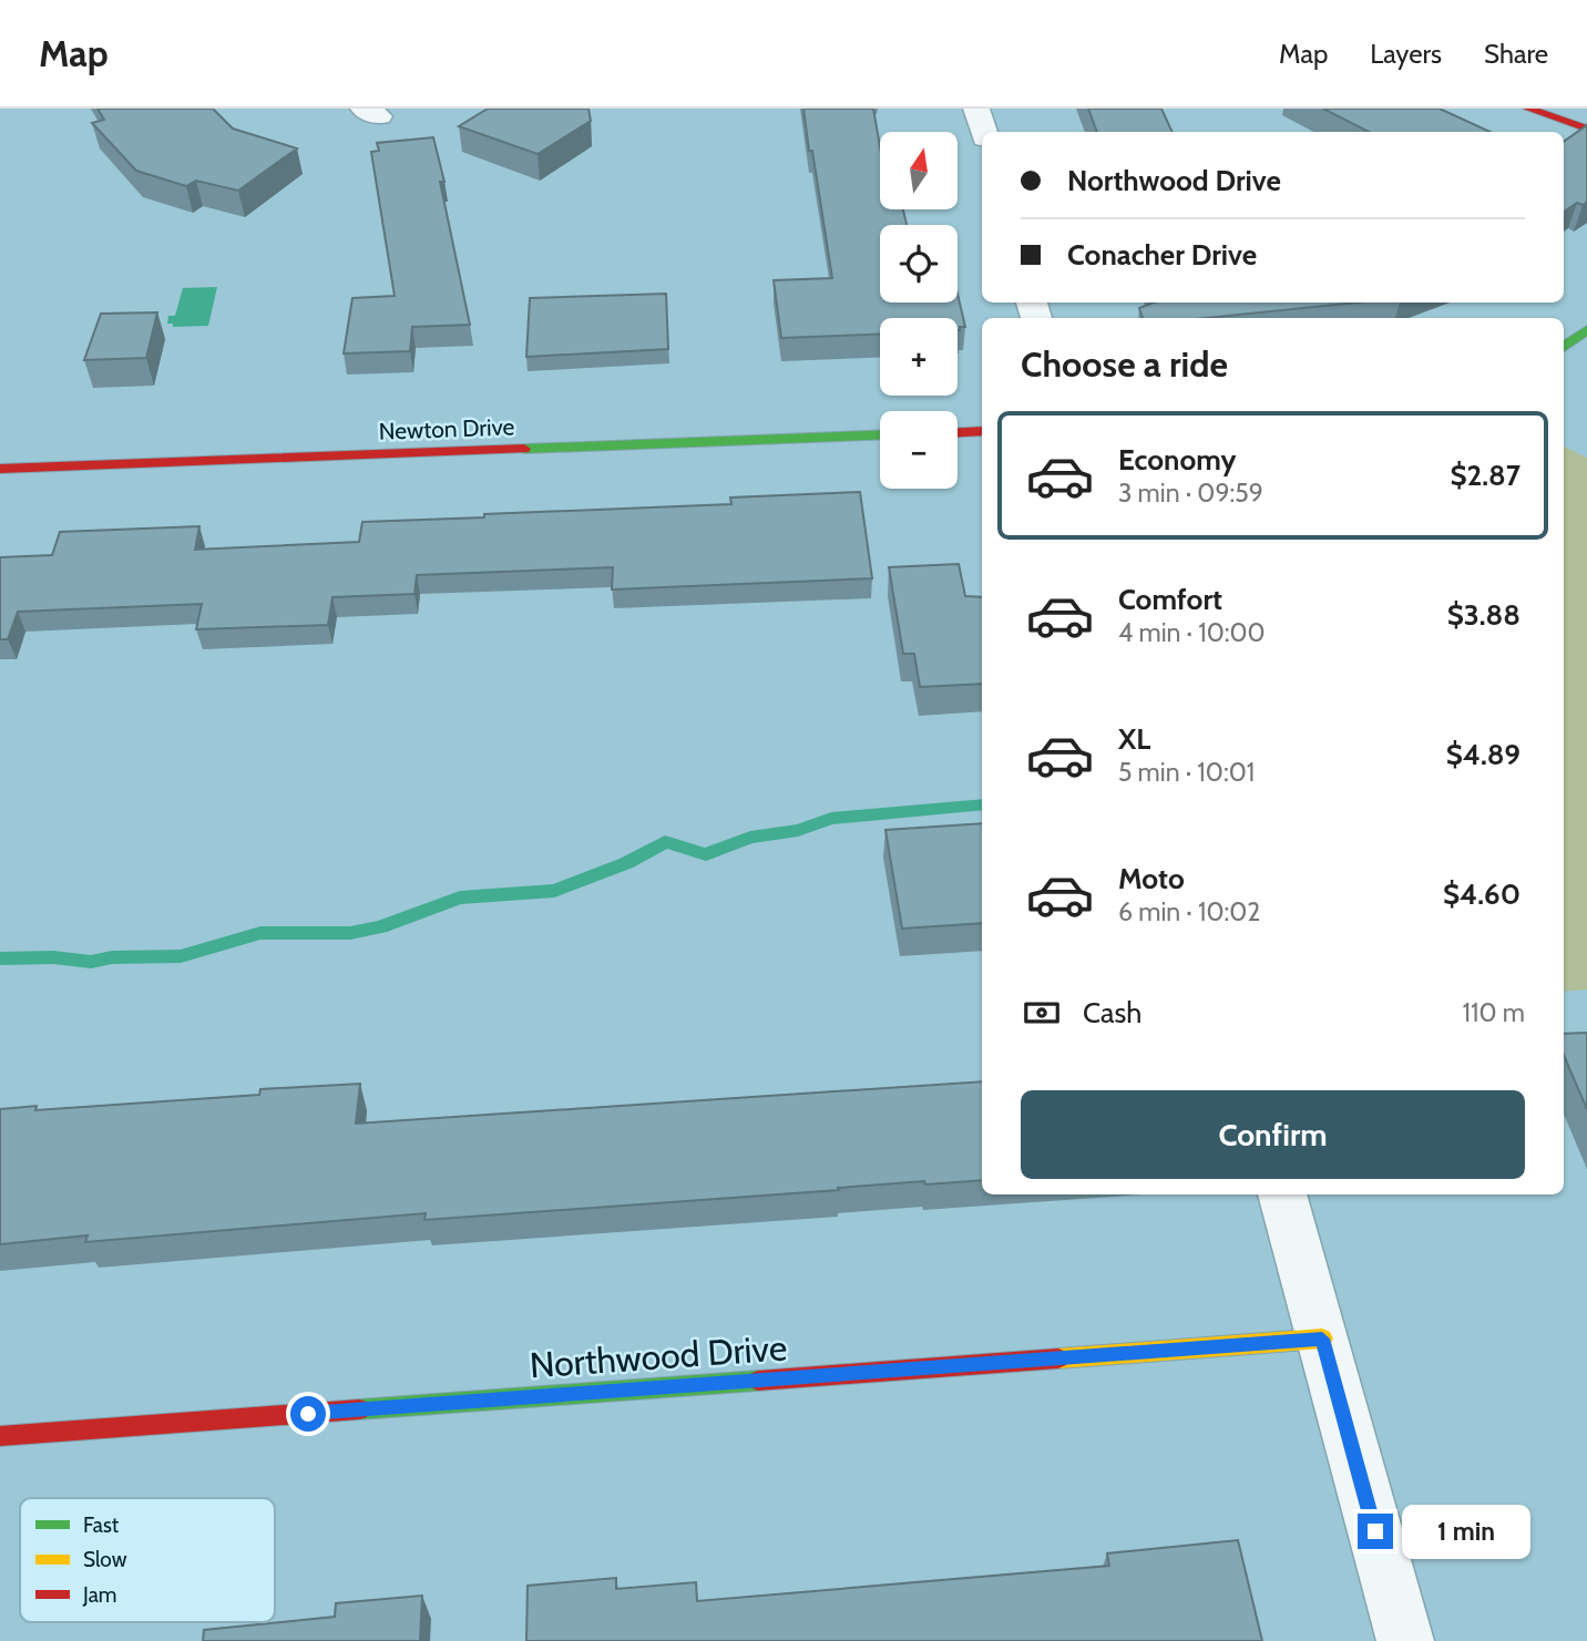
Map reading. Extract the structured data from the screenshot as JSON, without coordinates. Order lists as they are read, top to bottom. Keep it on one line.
{"streets":{"street":["Newton Drive","Northwood Drive"]},"legend":["Fast","Slow","Jam"],"north":"top","page":{"header":"Map","nav":["Map","Layers","Share"],"map_buttons":["+","−"],"banner":["Northwood Drive","Conacher Drive"],"heading":"Choose a ride","list":[{"name":"Economy","note":"3 min · 09:59","value":"$2.87"},{"name":"Comfort","note":"4 min · 10:00","value":"$3.88"},{"name":"XL","note":"5 min · 10:01","value":"$4.89"},{"name":"Moto","note":"6 min · 10:02","value":"$4.60"}],"pay":["Cash","110 m"],"buttons":"Confirm","bubble":"1 min"}}
